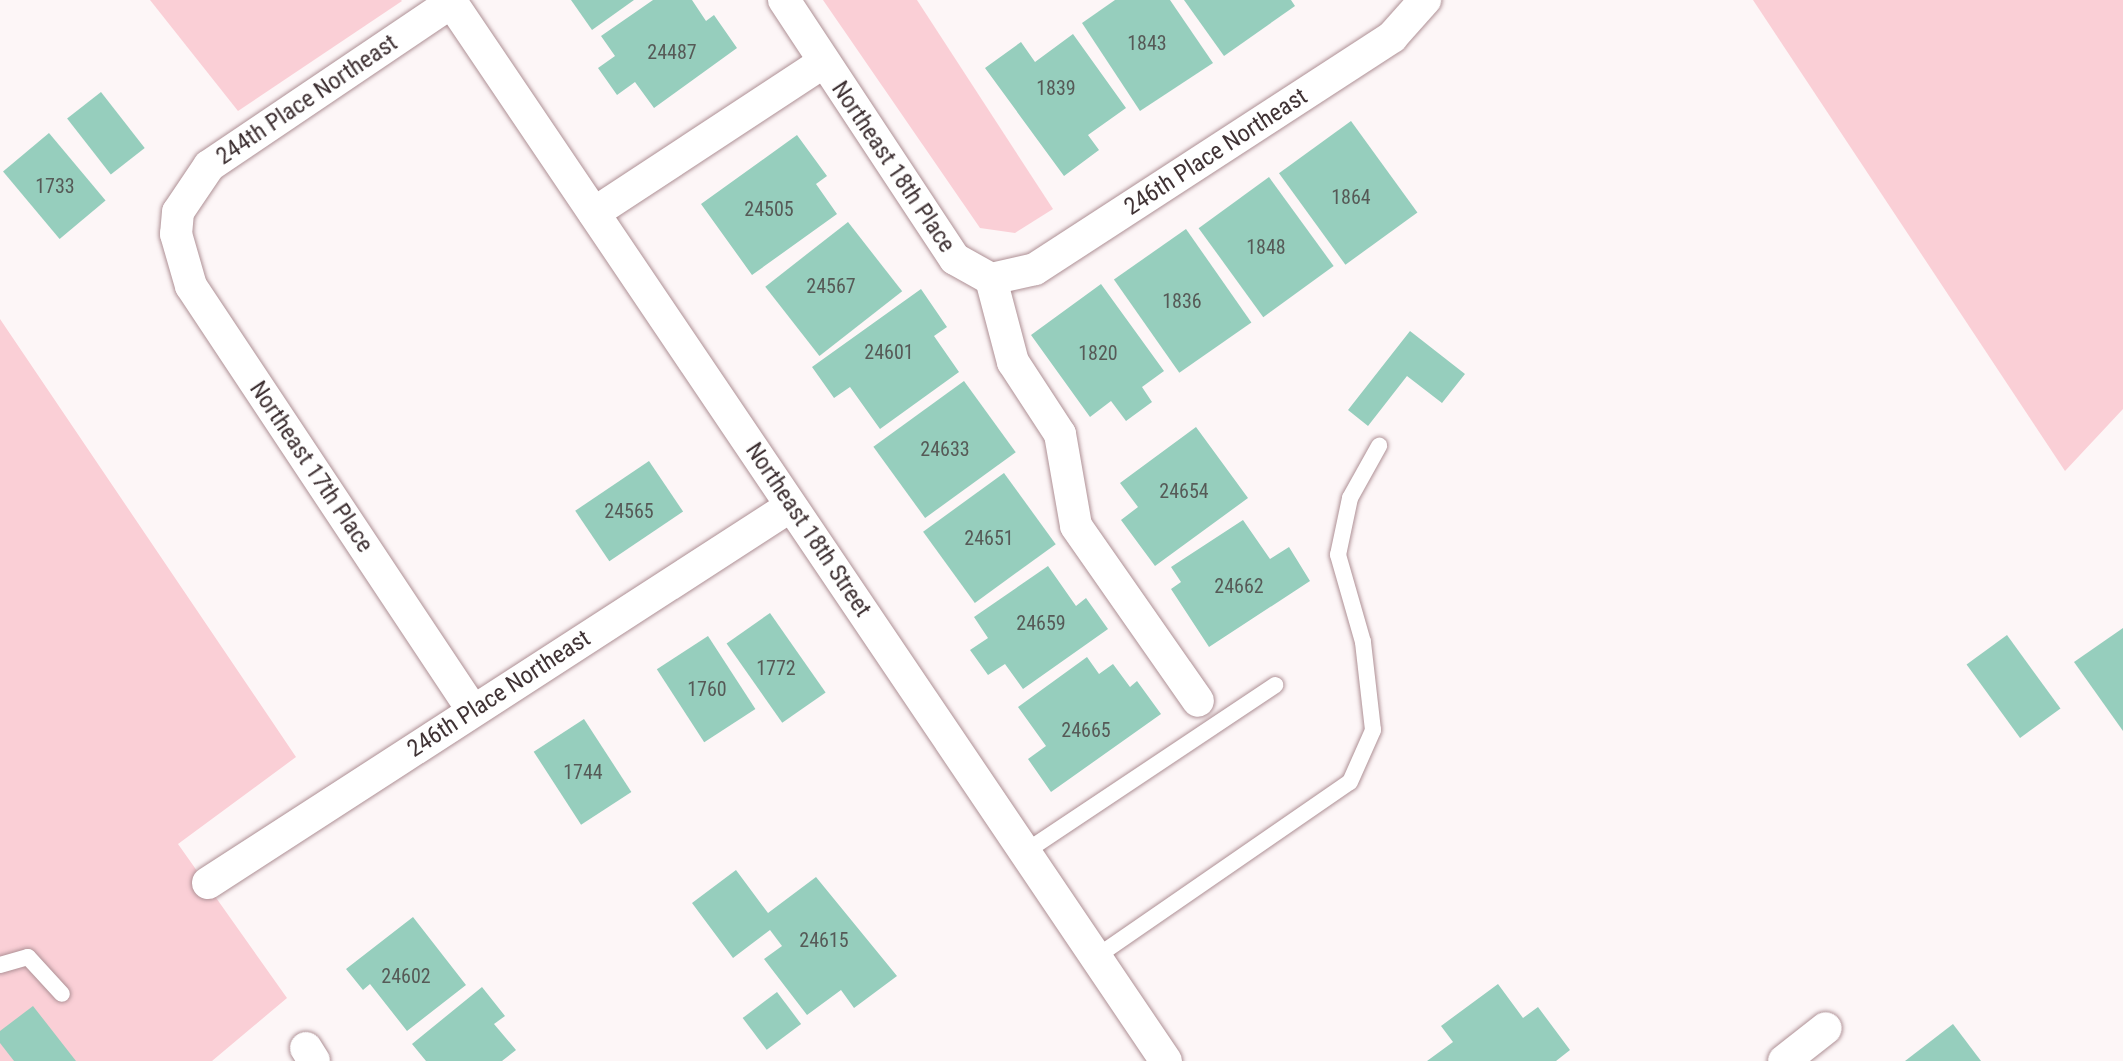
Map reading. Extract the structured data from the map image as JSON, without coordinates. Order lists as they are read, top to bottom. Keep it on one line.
{"streets":{"street":["244th Place Northeast","246th Place Northeast","Northeast 18th Place","Northeast 17th Place","Northeast 18th Street"]},"crossings":[["244th Place Northeast","Northeast 17th Place"],["244th Place Northeast","Northeast 18th Street"],["246th Place Northeast","Northeast 18th Place"],["246th Place Northeast","Northeast 17th Place"],["246th Place Northeast","Northeast 18th Street"]],"house_numbers":["1843","24487","1839","1733","1864","24505","1848","24567","1836","24601","1820","24633","24654","24565","24651","24662","24659","1772","1760","24665","1744","24615","24602"]}
